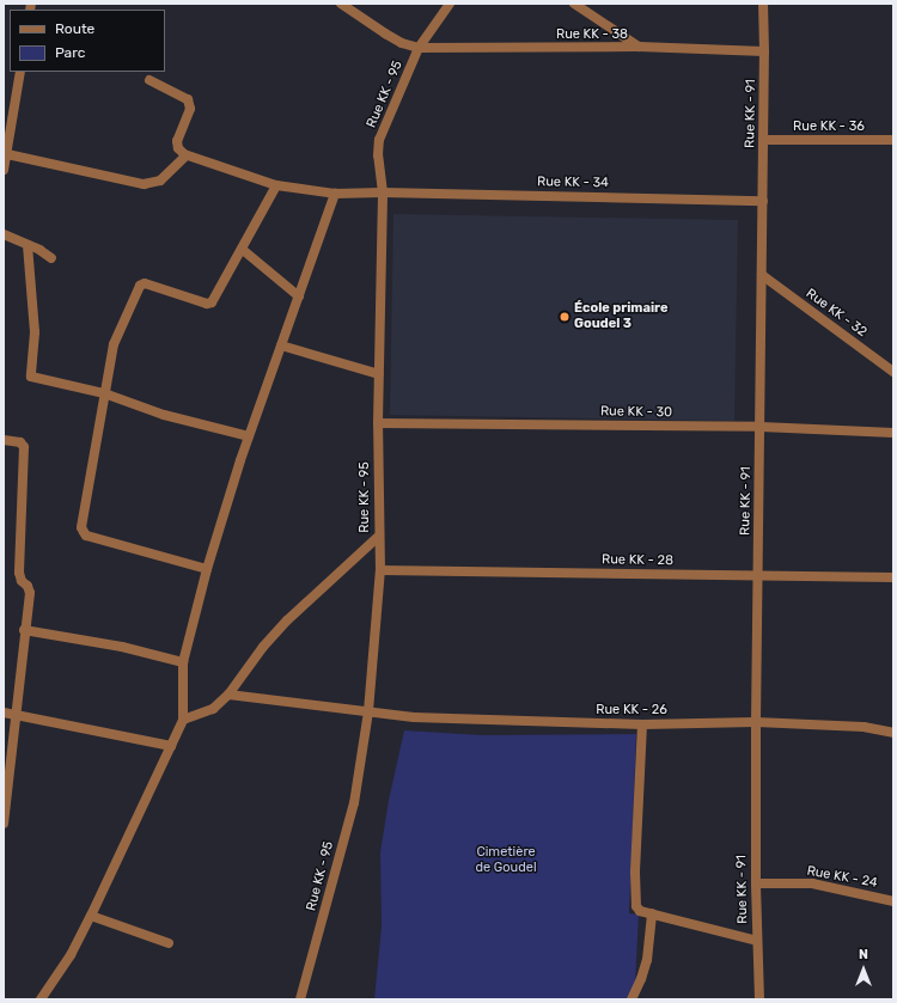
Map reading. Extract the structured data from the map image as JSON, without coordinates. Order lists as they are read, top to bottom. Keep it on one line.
{"streets":{"street":["Rue KK - 38","Rue KK - 95","Rue KK - 91","Rue KK - 36","Rue KK - 34","Rue KK - 32","Rue KK - 30","Rue KK - 28","Rue KK - 26","Rue KK - 24"]},"crossings":[["Rue KK - 38","Rue KK - 95"],["Rue KK - 38","Rue KK - 91"],["Rue KK - 95","Rue KK - 34"],["Rue KK - 95","Rue KK - 30"],["Rue KK - 95","Rue KK - 28"],["Rue KK - 95","Rue KK - 26"],["Rue KK - 91","Rue KK - 36"],["Rue KK - 91","Rue KK - 34"],["Rue KK - 91","Rue KK - 32"],["Rue KK - 91","Rue KK - 30"],["Rue KK - 91","Rue KK - 28"],["Rue KK - 91","Rue KK - 26"],["Rue KK - 91","Rue KK - 24"]],"parks":["Cimetière de Goudel"],"places":["École primaire Goudel 3"],"legend":["Route","Parc"],"north":"top"}
